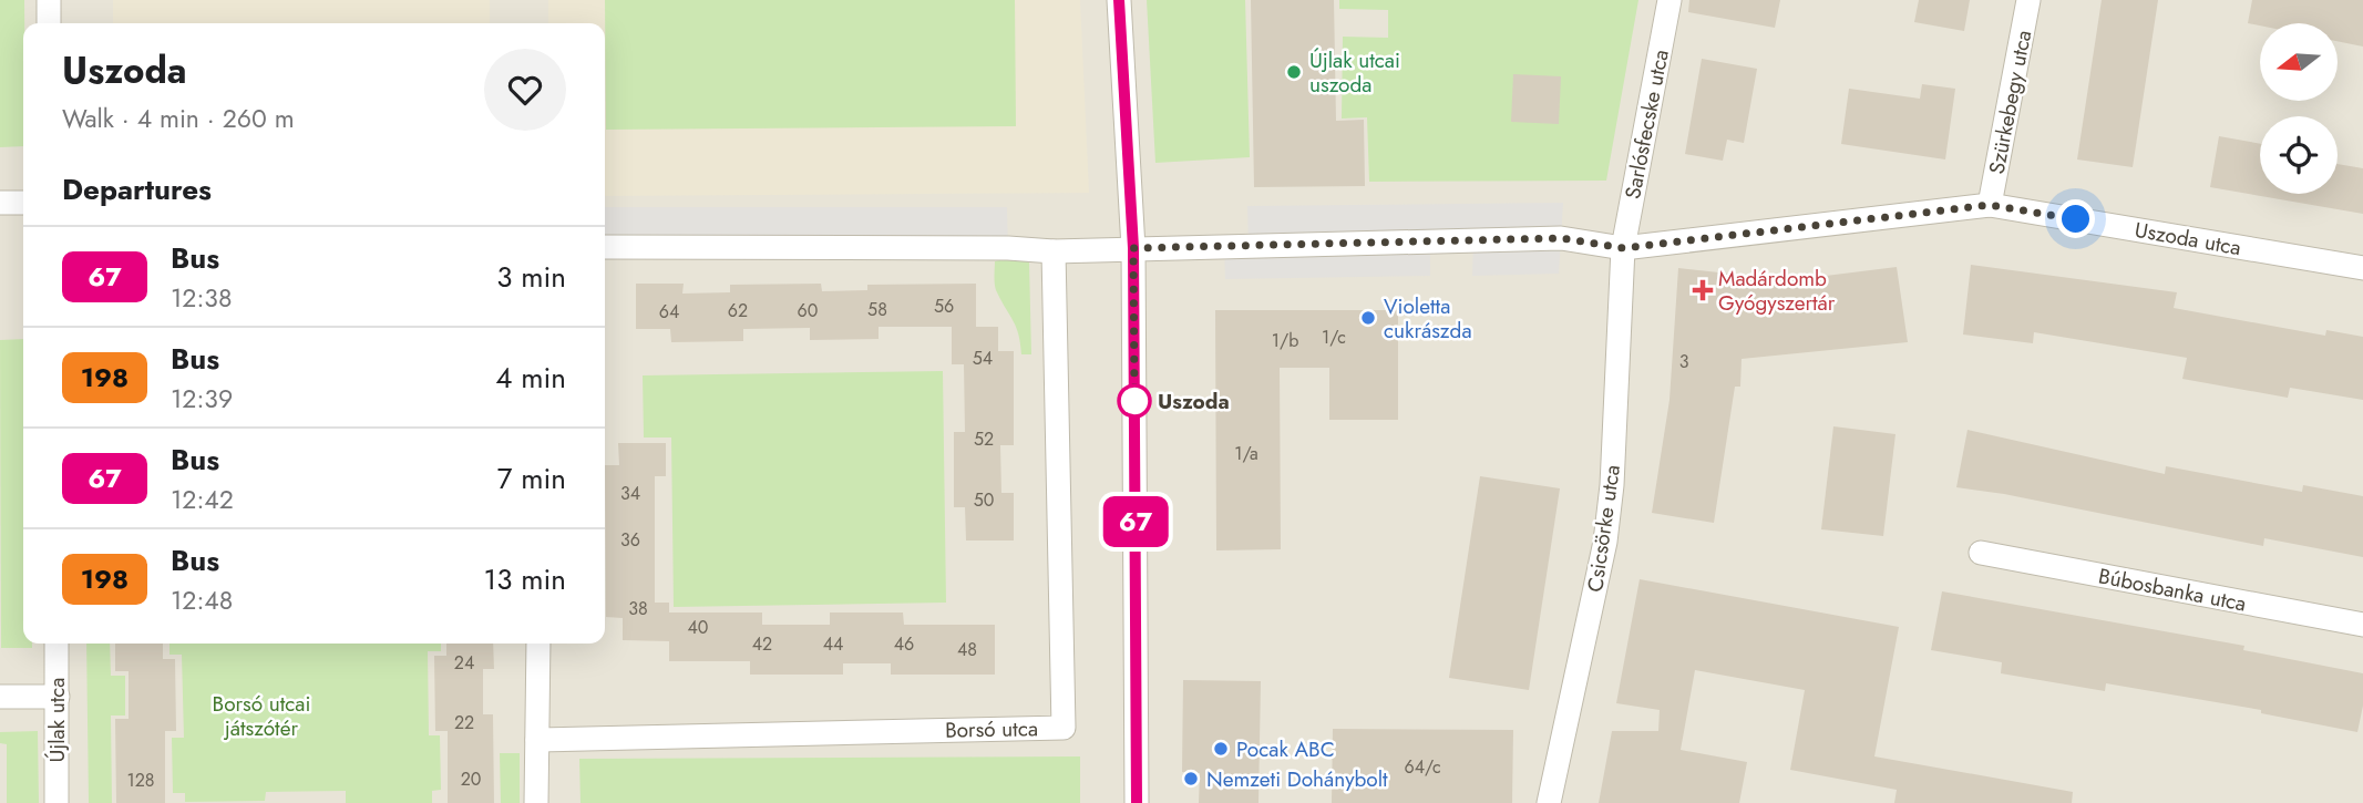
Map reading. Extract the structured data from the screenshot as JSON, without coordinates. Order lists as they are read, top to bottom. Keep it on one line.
{"streets":{"street":["Szürkebegy utca","Sarlósfecske utca","Uszoda utca","Csicsörke utca","Búbosbanka utca","Újlak utca","Borsó utca"]},"crossings":[["Szürkebegy utca","Uszoda utca"],["Sarlósfecske utca","Uszoda utca"],["Sarlósfecske utca","Csicsörke utca"],["Uszoda utca","Csicsörke utca"]],"parks":["Borsó utcai játszótér"],"places":{"other":["Újlak utcai uszoda","Violetta cukrászda","Uszoda","Pocak ABC","Nemzeti Dohánybolt"],"health":["Madárdomb Gyógyszertár"]},"lines":["bus line 67"],"house_numbers":["56","58","62","60","64","1/c","1/b","54","3","52","1/a","34","50","36","38","40","42","44","46","48","24","22","64/c","20","128"],"north":"left","page":{"on_map":"67","heading":[["Uszoda","Walk · 4 min · 260 m"],"Departures"],"list":[{"mark":"67","name":"Bus","note":"12:38","value":"3 min"},{"mark":"198","name":"Bus","note":"12:39","value":"4 min"},{"mark":"67","name":"Bus","note":"12:42","value":"7 min"},{"mark":"198","name":"Bus","note":"12:48","value":"13 min"}]}}
